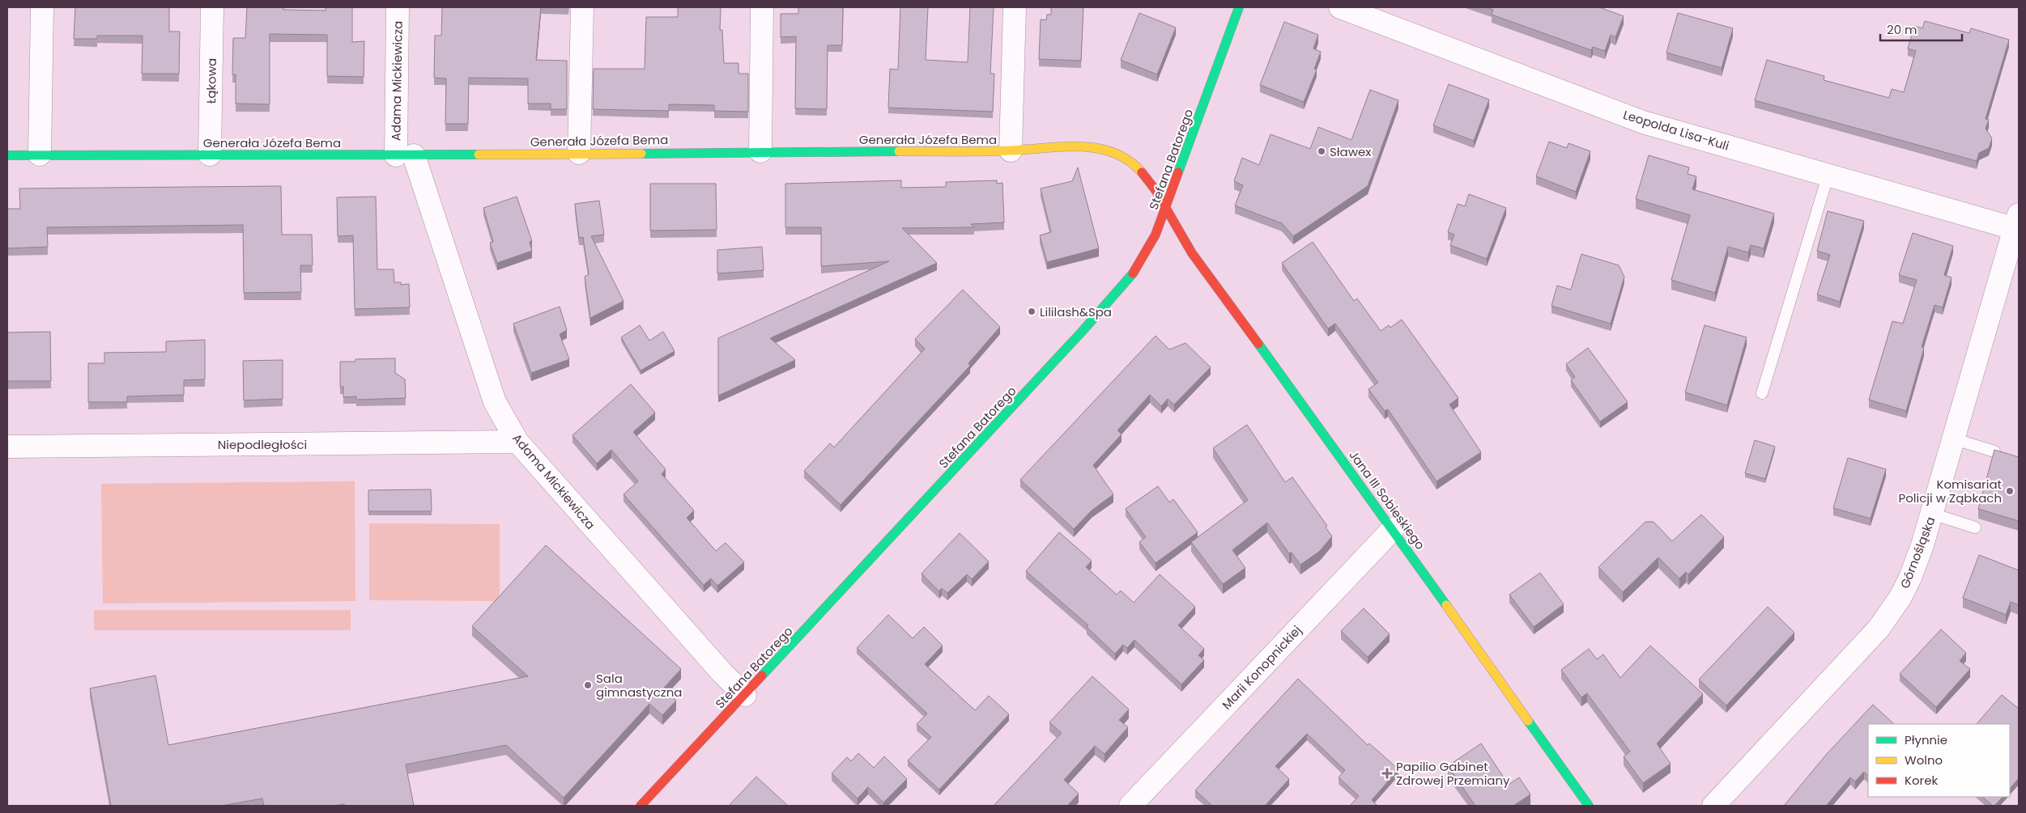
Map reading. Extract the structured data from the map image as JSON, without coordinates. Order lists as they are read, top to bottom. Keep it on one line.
{"streets":{"street":["Łąkowa","Adama Mickiewicza","Leopolda Lisa-Kuli","Generała Józefa Bema","Stefana Batorego","Niepodległości","Jana III Sobieskiego","Górnośląska","Marii Konopnickiej"]},"crossings":[["Łąkowa","Generała Józefa Bema"],["Adama Mickiewicza","Generała Józefa Bema"],["Adama Mickiewicza","Stefana Batorego"],["Adama Mickiewicza","Niepodległości"],["Leopolda Lisa-Kuli","Górnośląska"],["Generała Józefa Bema","Stefana Batorego"],["Generała Józefa Bema","Jana III Sobieskiego"],["Stefana Batorego","Jana III Sobieskiego"],["Jana III Sobieskiego","Marii Konopnickiej"]],"places":{"other":["Sławex","Lililash&Spa","Komisariat Policji w Ząbkach","Sala gimnastyczna"],"health":["Papilio Gabinet Zdrowej Przemiany"]},"legend":["Płynnie","Wolno","Korek"],"scale_bar":"20 m"}
